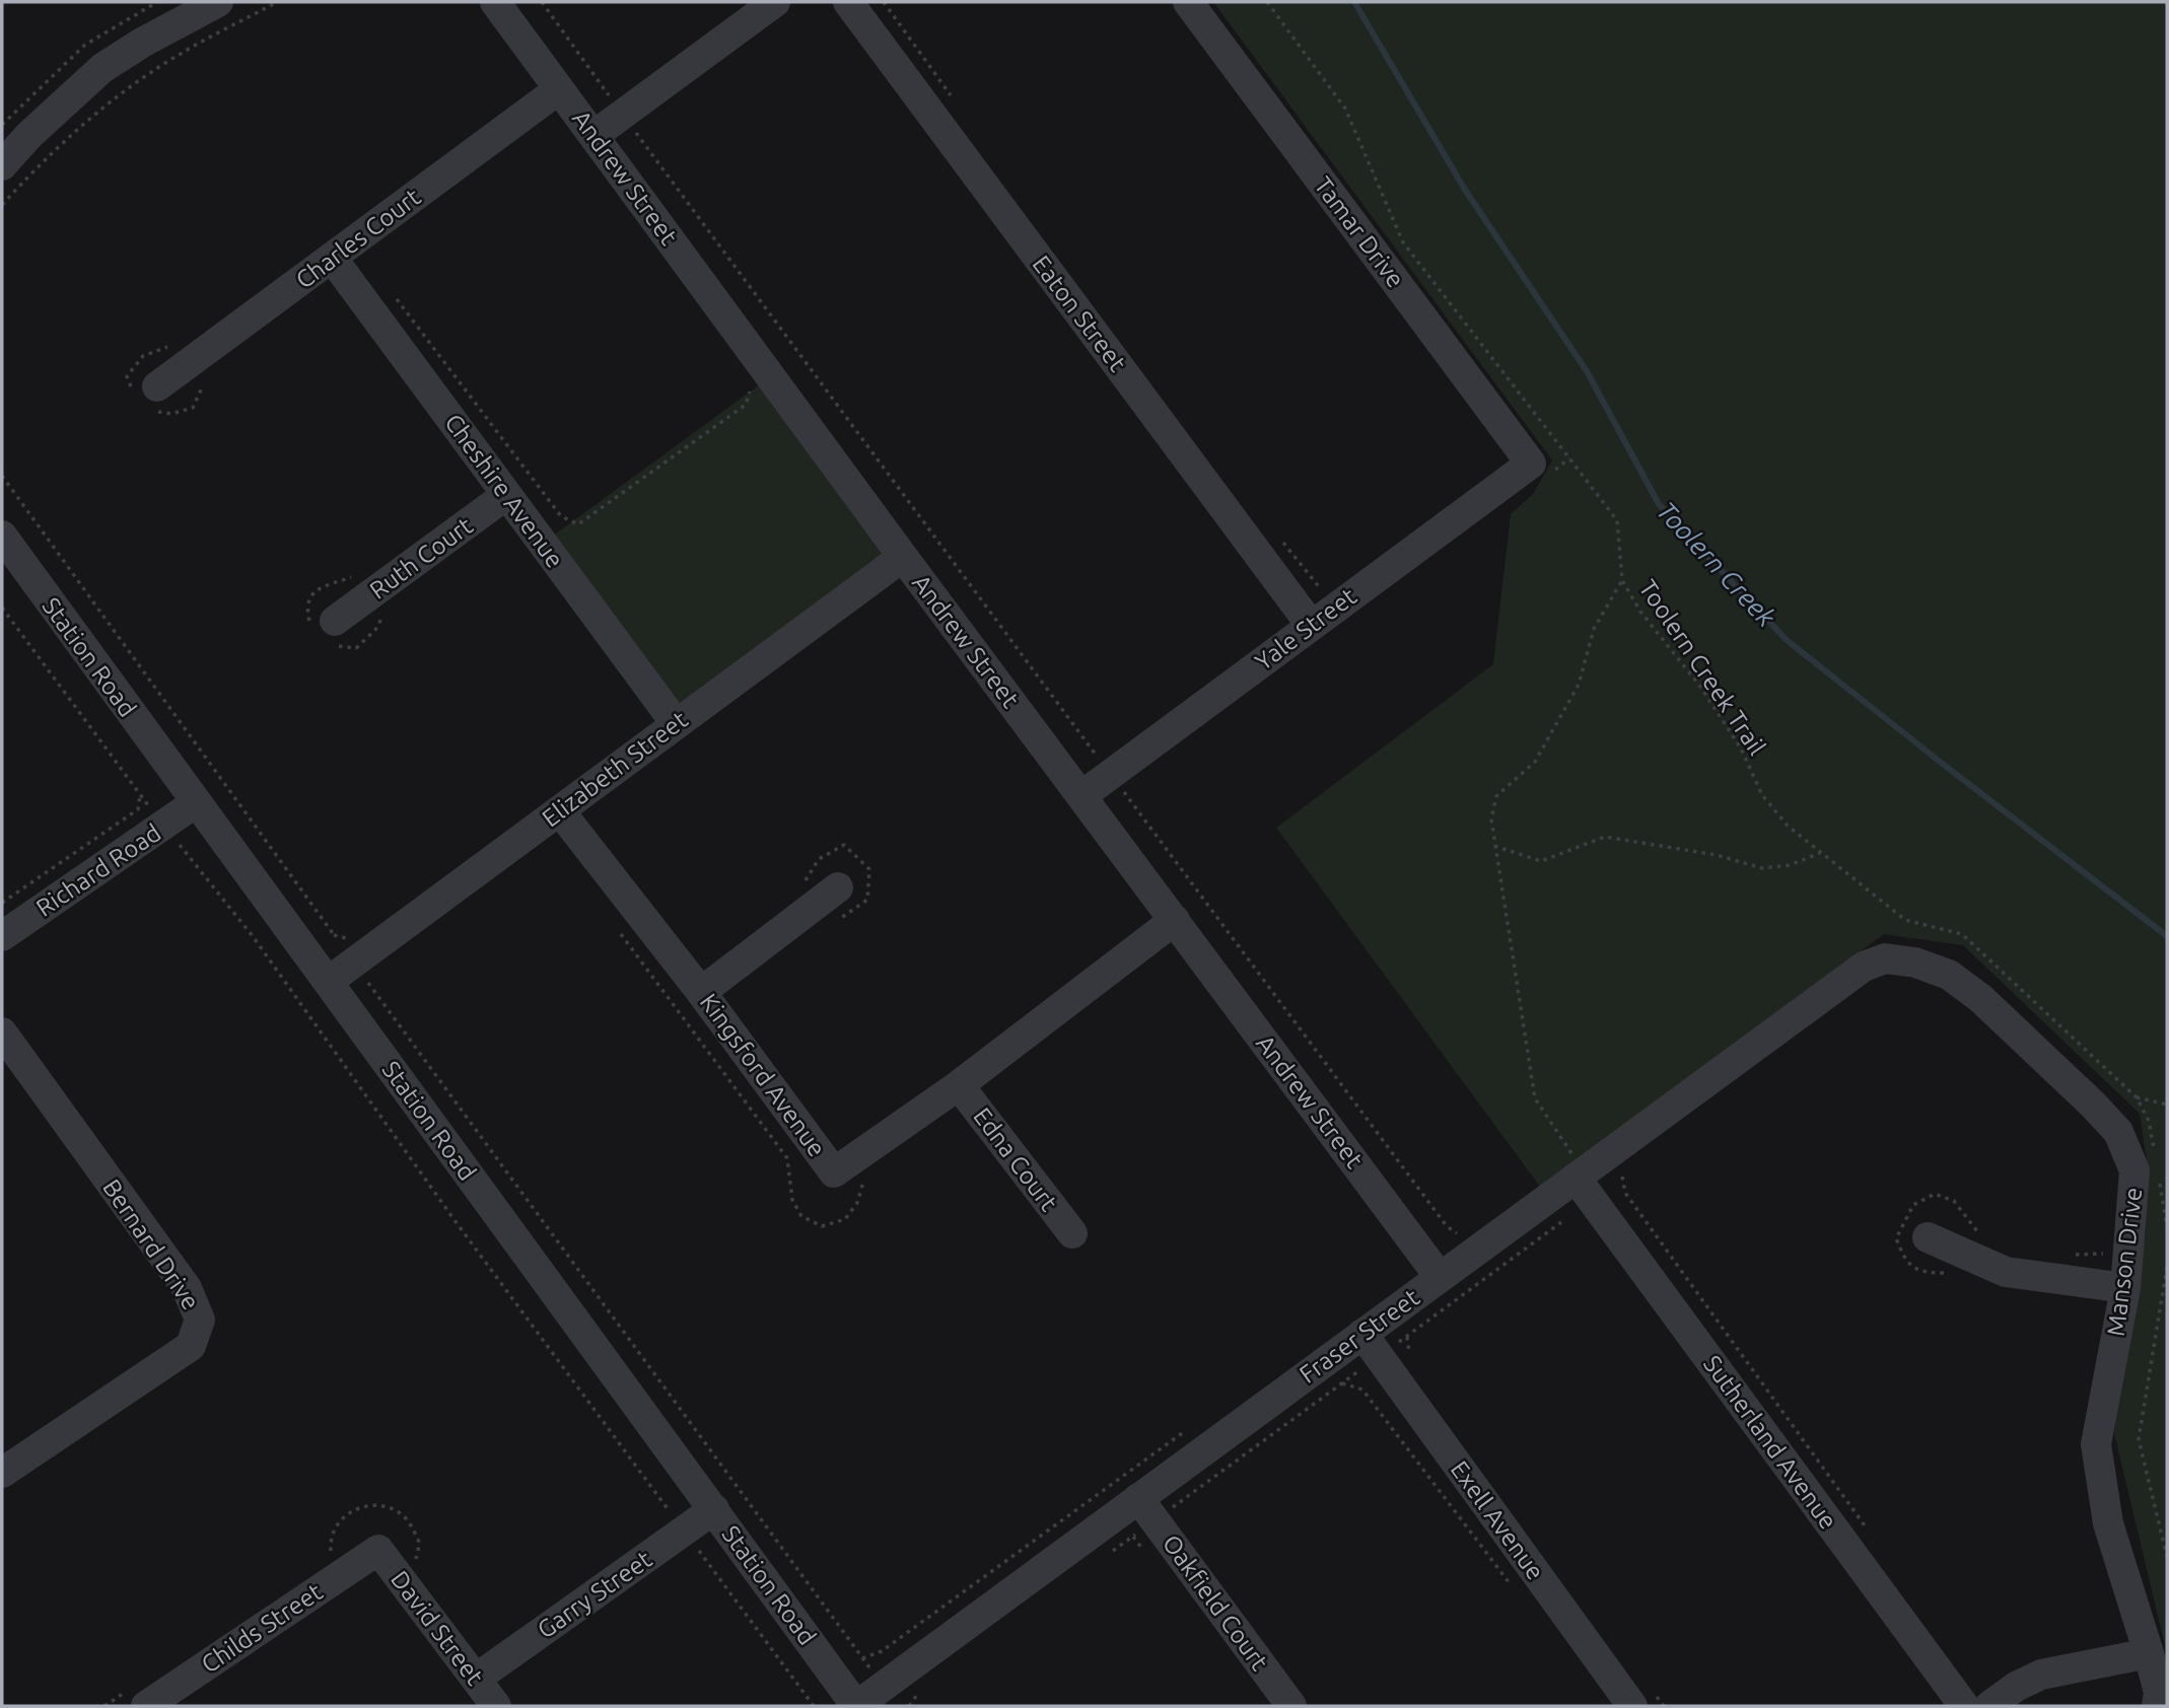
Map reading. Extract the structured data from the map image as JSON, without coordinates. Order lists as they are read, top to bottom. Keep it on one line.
{"streets":{"street":["Andrew Street","Tamar Drive","Charles Court","Eaton Street","Cheshire Avenue","Ruth Court","Yale Street","Station Road","Elizabeth Street","Richard Road","Kingsford Avenue","Edna Court","Bernard Drive","Manson Drive","Fraser Street","Sutherland Avenue","Exell Avenue","Garry Street","Oakfield Court","Childs Street","David Street"],"path":["Toolern Creek Trail"]},"crossings":[["Andrew Street","Charles Court"],["Andrew Street","Yale Street"],["Andrew Street","Elizabeth Street"],["Andrew Street","Kingsford Avenue"],["Andrew Street","Fraser Street"],["Tamar Drive","Yale Street"],["Charles Court","Cheshire Avenue"],["Eaton Street","Yale Street"],["Cheshire Avenue","Ruth Court"],["Cheshire Avenue","Elizabeth Street"],["Station Road","Elizabeth Street"],["Station Road","Richard Road"],["Station Road","Fraser Street"],["Station Road","Garry Street"],["Elizabeth Street","Kingsford Avenue"],["Kingsford Avenue","Edna Court"],["Manson Drive","Fraser Street"],["Fraser Street","Sutherland Avenue"],["Fraser Street","Exell Avenue"],["Fraser Street","Oakfield Court"],["Garry Street","David Street"],["Childs Street","David Street"]],"water":["Toolern Creek"]}
